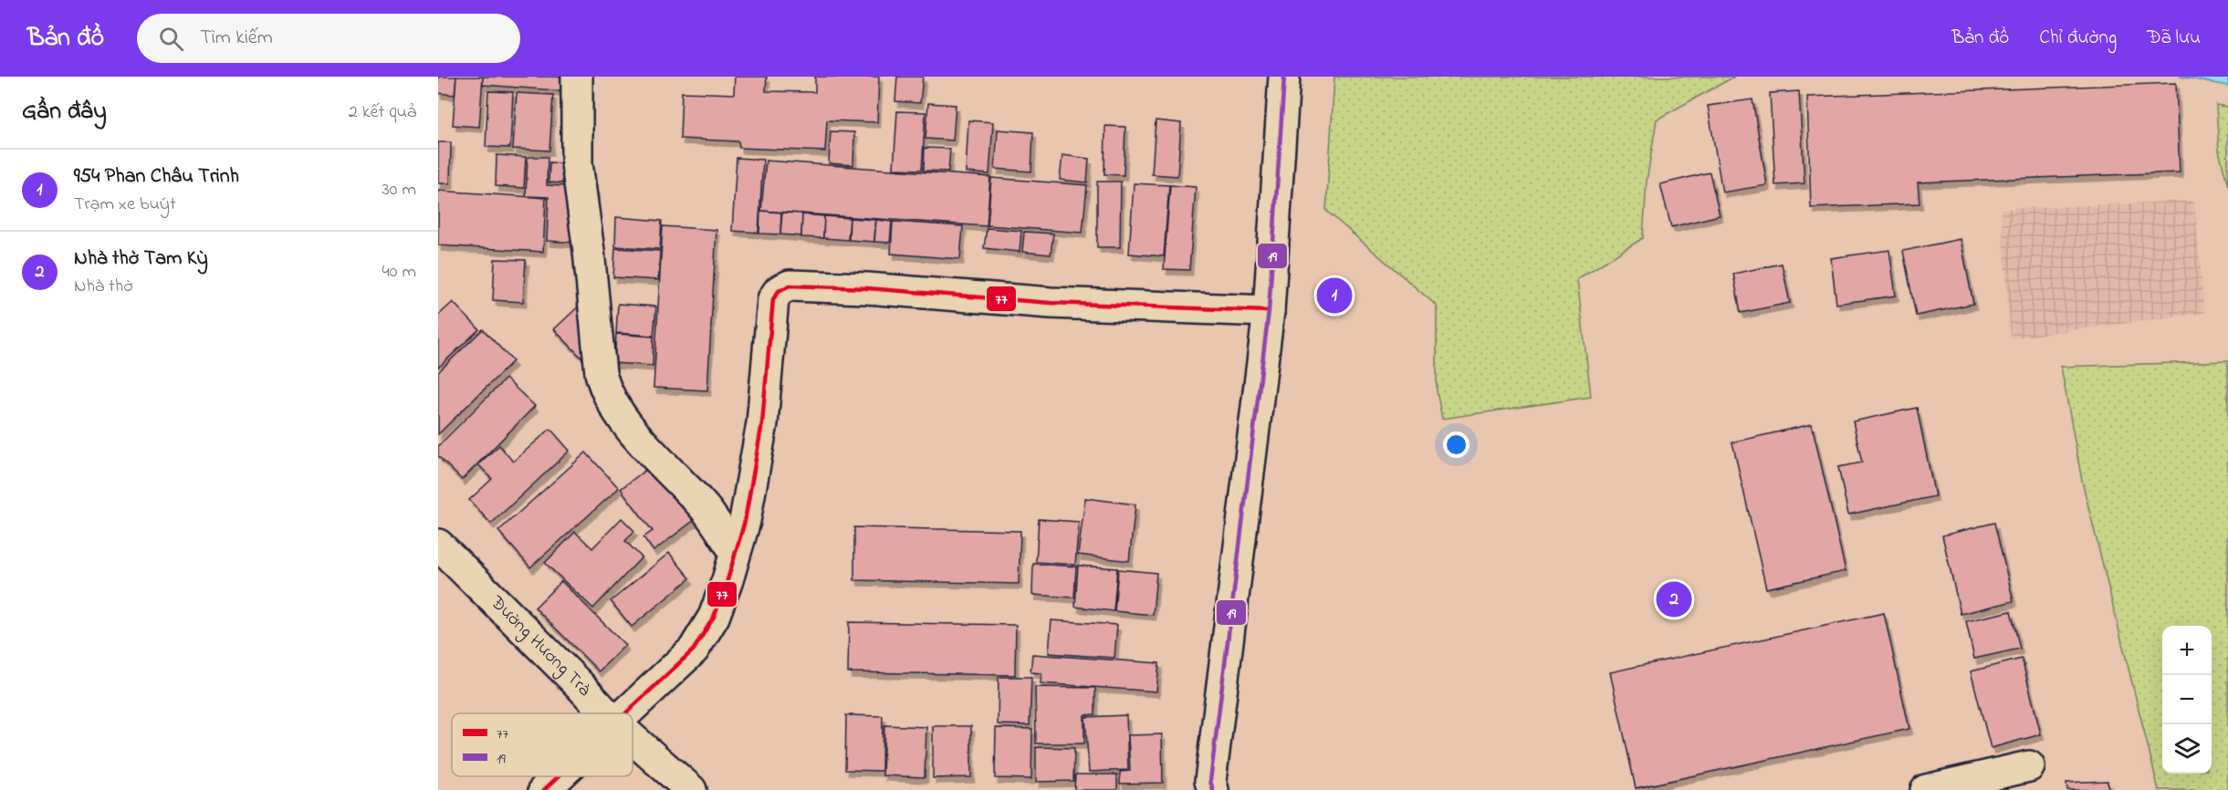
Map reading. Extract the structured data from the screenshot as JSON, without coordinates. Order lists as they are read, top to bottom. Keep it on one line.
{"streets":{"street":["Đường Hương Trà"]},"lines":["transit line 19","transit line 77"],"legend":["77","19"],"page":{"header":"Bản đồ","search":"Tìm kiếm","nav":["Bản đồ","Chỉ đường","Đã lưu"],"heading":["Gần đây","2 kết quả"],"list":[{"mark":"1","name":"954 Phan Châu Trinh","note":"Trạm xe buýt","value":"30 m"},{"mark":"2","name":"Nhà thờ Tam Kỳ","note":"Nhà thờ","value":"40 m"}],"pins":["1","2"],"map_buttons":["+","−"]}}
